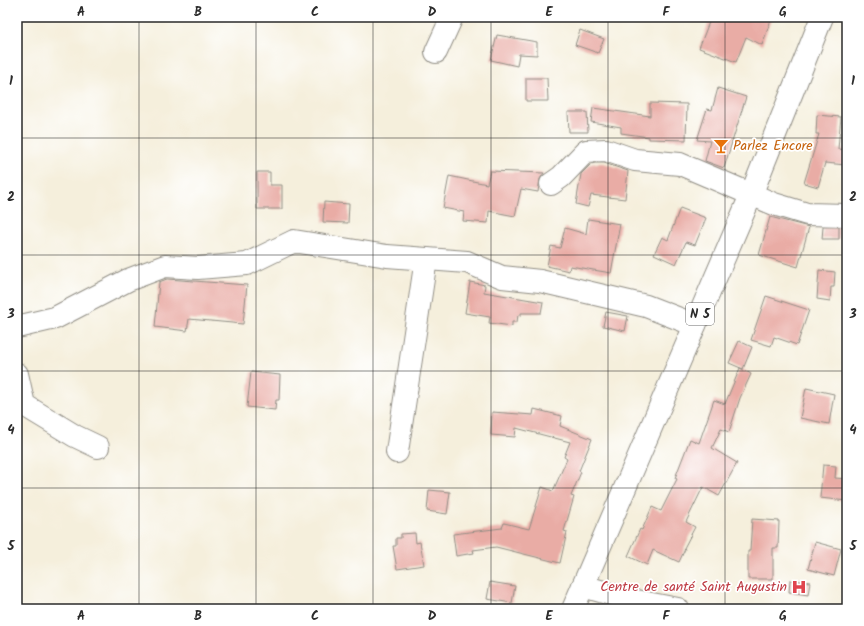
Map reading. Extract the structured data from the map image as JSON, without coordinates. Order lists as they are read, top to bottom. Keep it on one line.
{"streets":{"main road":["N 5"]},"places":{"bar":["Parlez Encore"],"hospital":["Centre de santé Saint Augustin"]},"grid":{"columns":["A","B","C","D","E","F","G"],"rows":["1","2","3","4","5"]}}
